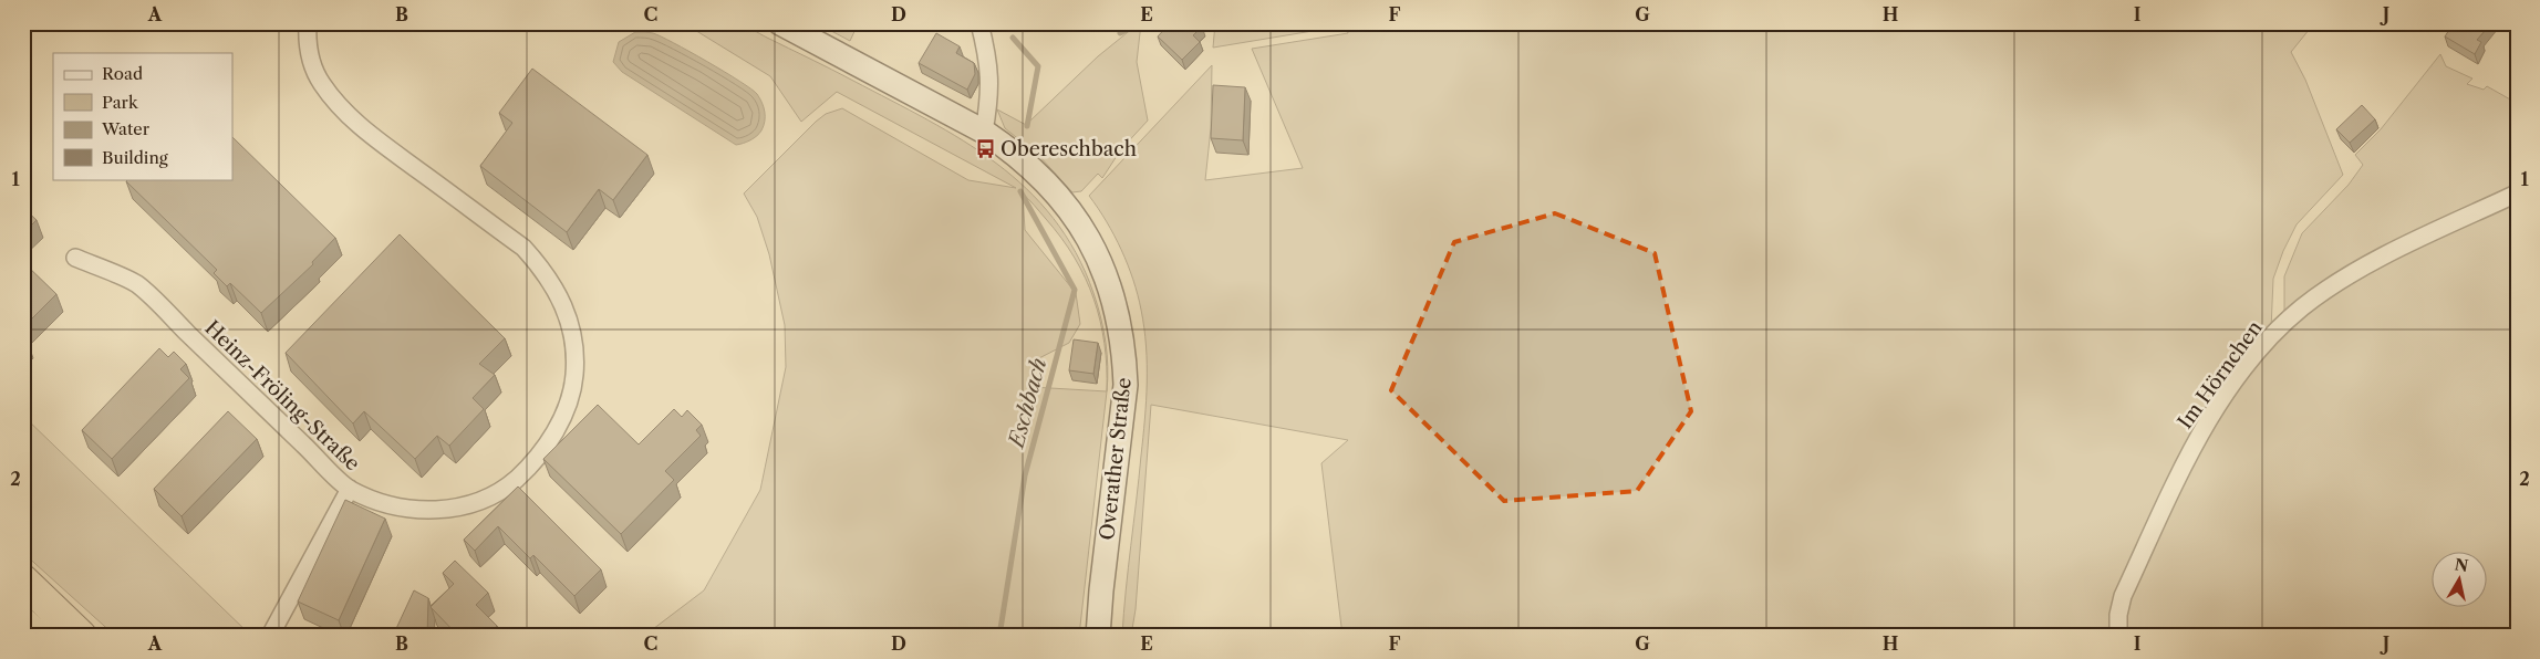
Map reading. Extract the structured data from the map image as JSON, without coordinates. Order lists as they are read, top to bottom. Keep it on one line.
{"streets":{"main road":["Overather Straße"],"street":["Im Hörnchen","Heinz-Fröling-Straße"]},"water":["Eschbach"],"places":{"bus stop":["Obereschbach"]},"legend":["Road","Park","Water","Building"],"north":"top","grid":{"columns":["A","B","C","D","E","F","G","H","I","J"],"rows":["1","2"]}}
